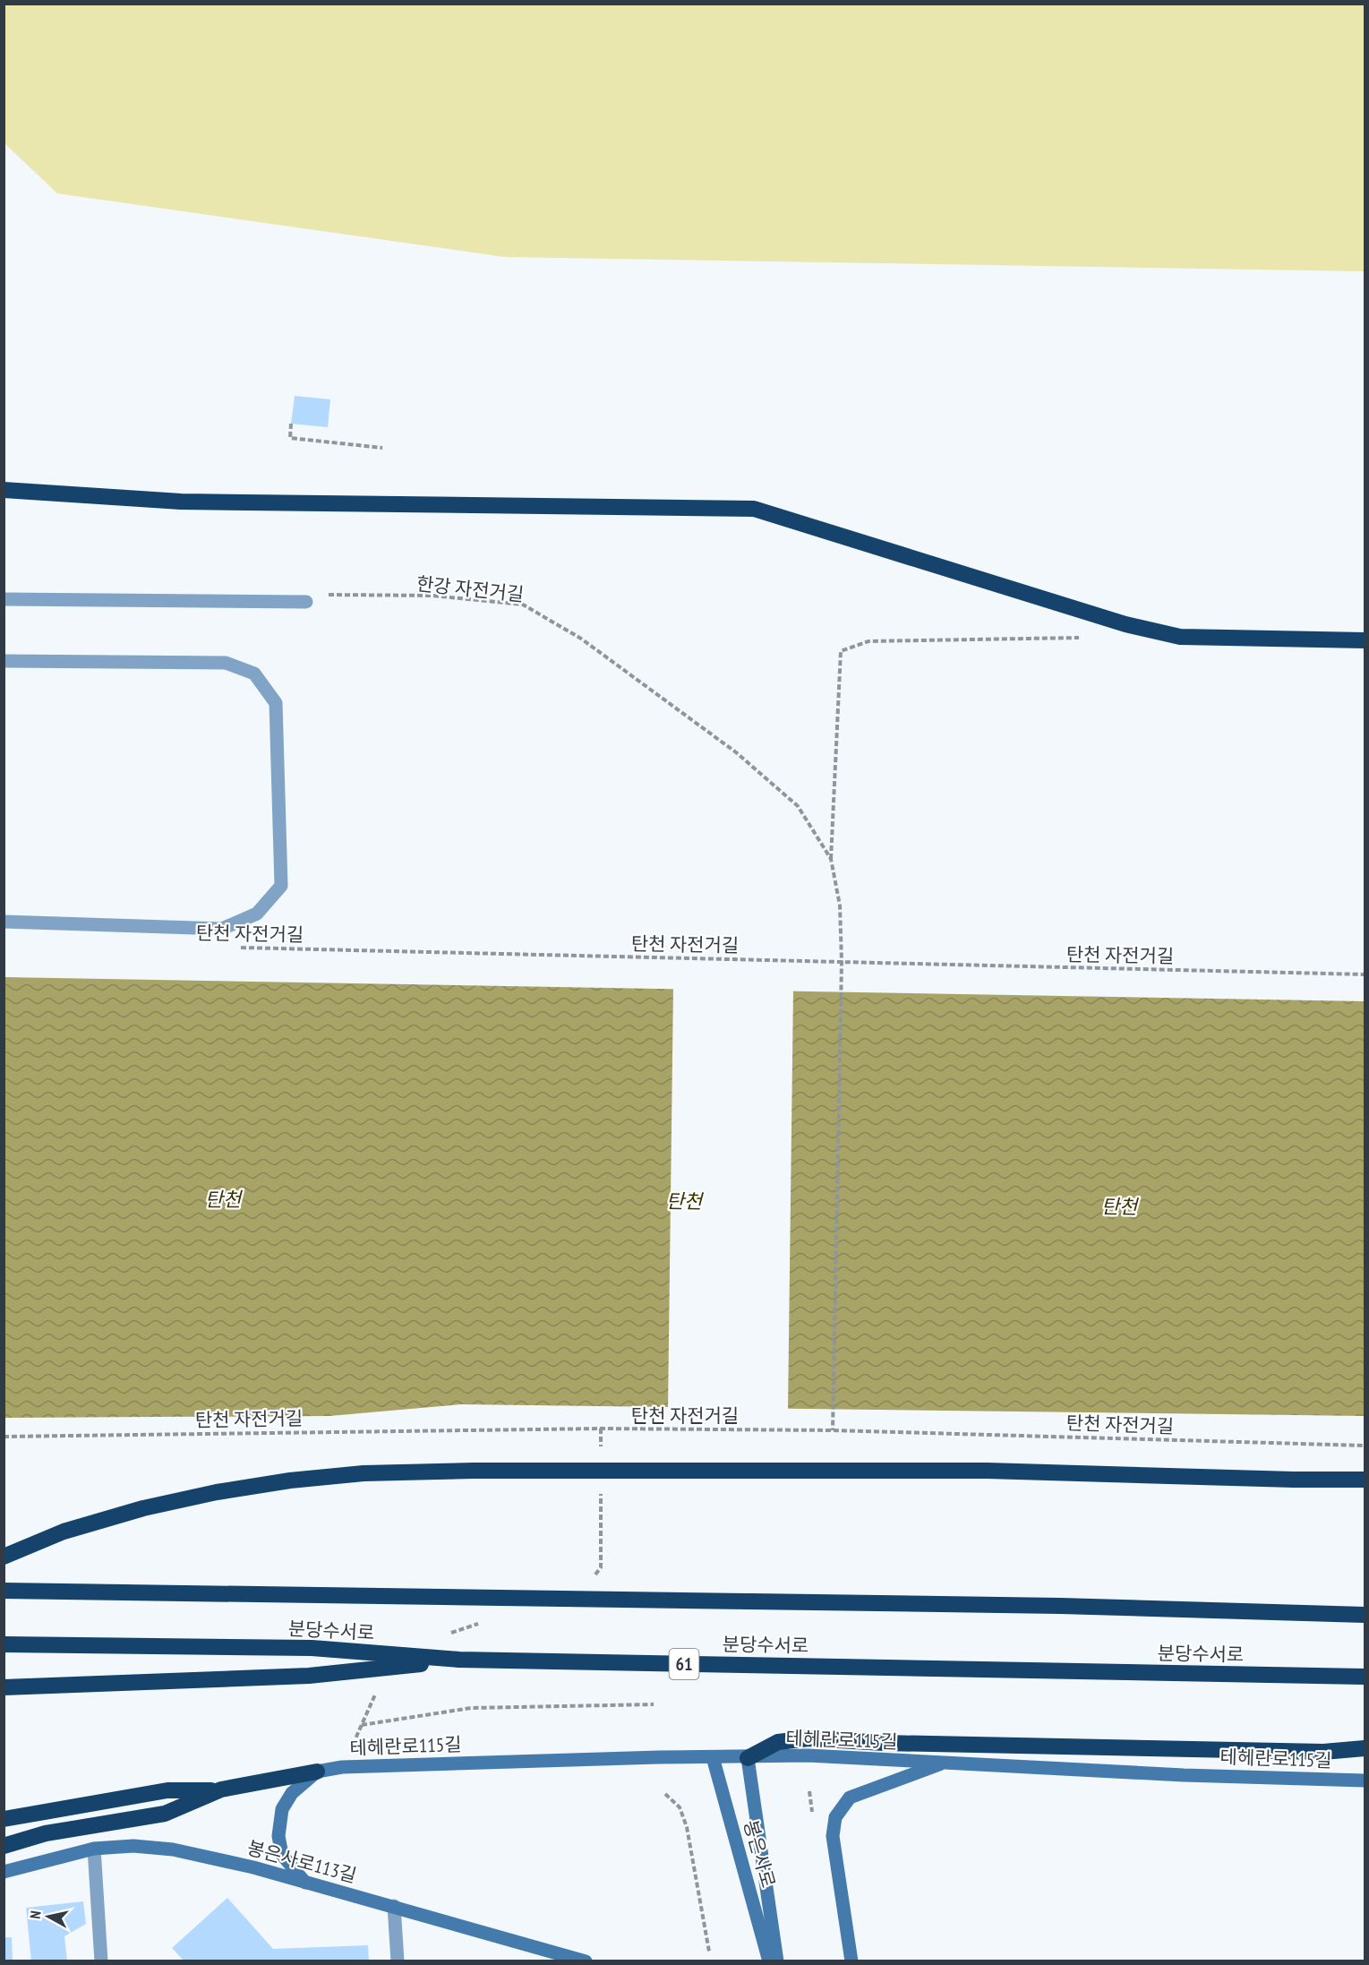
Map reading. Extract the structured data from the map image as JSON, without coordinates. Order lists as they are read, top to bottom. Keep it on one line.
{"streets":{"highway":["분당수서로","61"],"street":["테헤란로115길","봉은사로","봉은사로113길"],"path":["한강 자전거길","탄천 자전거길"]},"crossings":[["한강 자전거길","탄천 자전거길"],["테헤란로115길","봉은사로"]],"water":["탄천"],"north":"left"}
